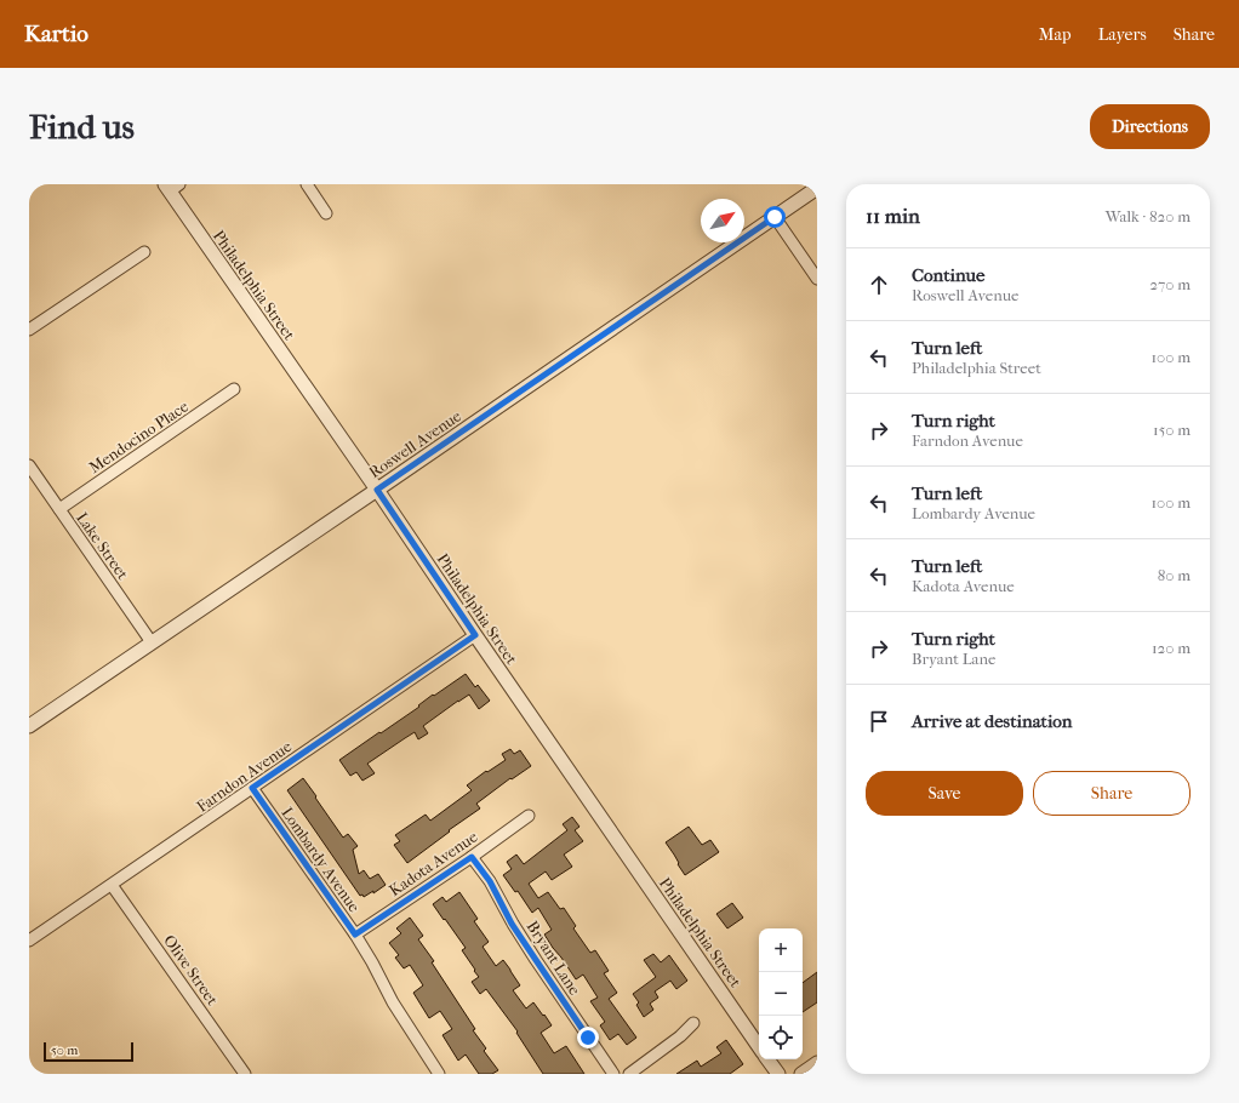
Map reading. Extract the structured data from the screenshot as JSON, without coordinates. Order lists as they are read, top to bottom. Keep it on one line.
{"streets":{"street":["Philadelphia Street","Mendocino Place","Roswell Avenue","Lake Street","Farndon Avenue","Lombardy Avenue","Kadota Avenue","Bryant Lane","Olive Street"]},"crossings":[["Philadelphia Street","Roswell Avenue"],["Philadelphia Street","Farndon Avenue"],["Mendocino Place","Lake Street"],["Roswell Avenue","Lake Street"],["Farndon Avenue","Lombardy Avenue"],["Farndon Avenue","Olive Street"],["Lombardy Avenue","Kadota Avenue"],["Kadota Avenue","Bryant Lane"]],"scale_bar":"50 m","north":"top right","page":{"header":"Kartio","nav":["Map","Layers","Share"],"buttons":["Directions",["Save","Share"]],"title":"Find us","heading":["11 min","Walk · 820 m"],"list":[["Continue","Roswell Avenue","270 m"],["Turn left","Philadelphia Street","100 m"],["Turn right","Farndon Avenue","150 m"],["Turn left","Lombardy Avenue","100 m"],["Turn left","Kadota Avenue","80 m"],["Turn right","Bryant Lane","120 m"],"Arrive at destination"],"map_buttons":["+","−"],"scale":"50 m"}}
